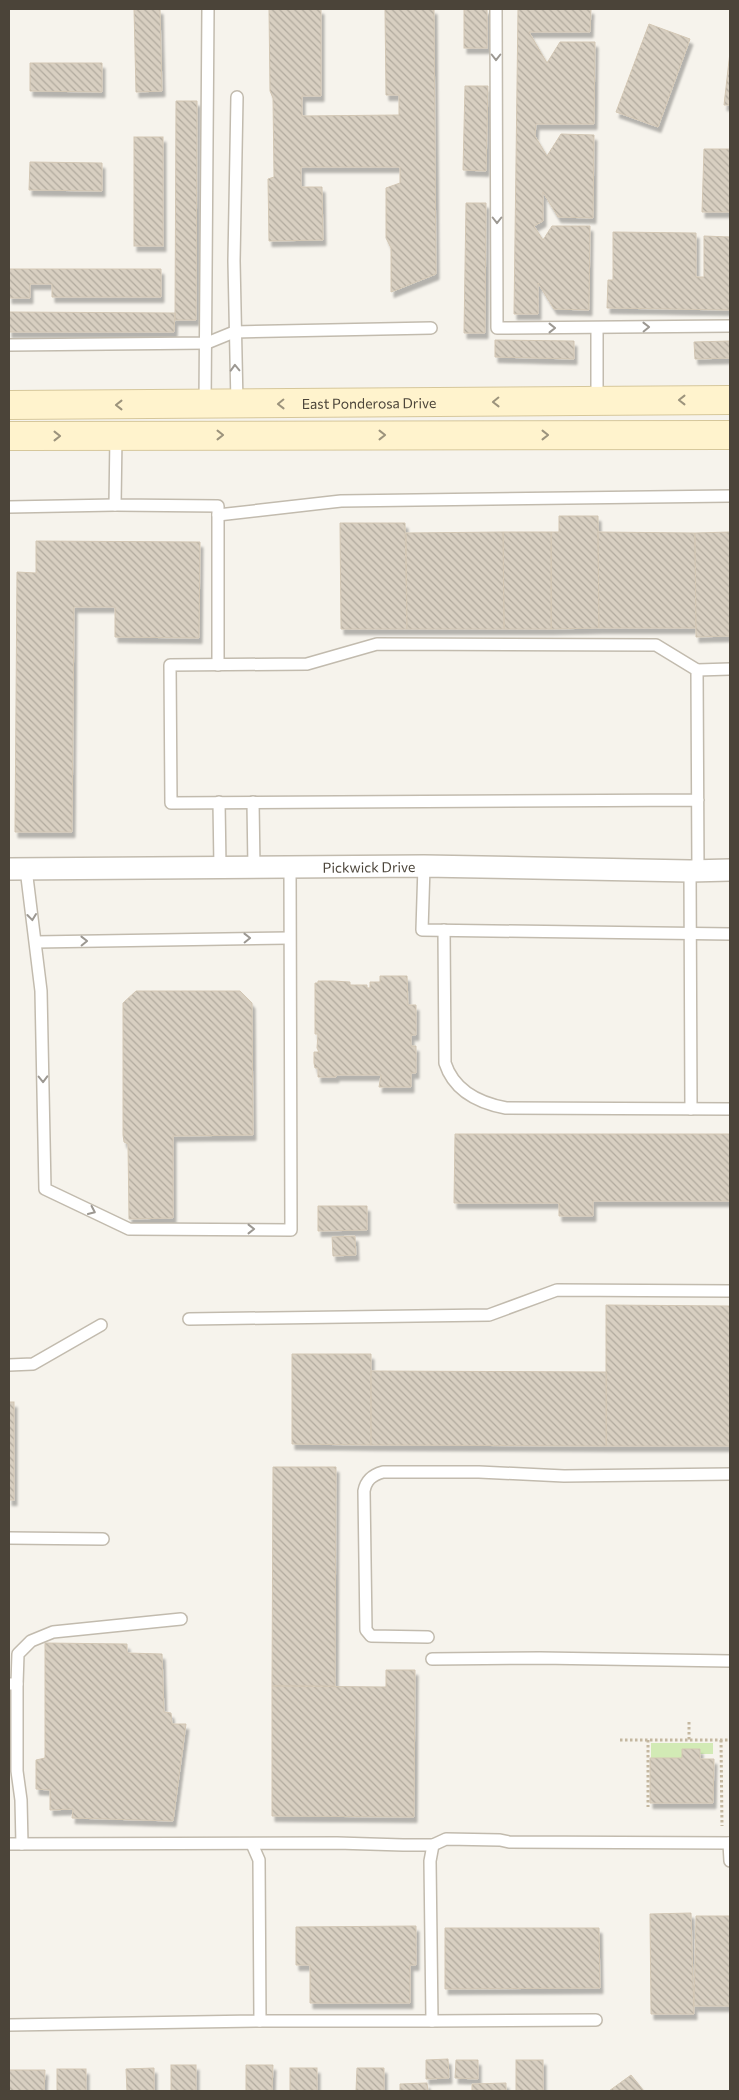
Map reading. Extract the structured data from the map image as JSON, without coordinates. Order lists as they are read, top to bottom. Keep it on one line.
{"streets":{"main road":["East Ponderosa Drive"],"street":["Pickwick Drive"]}}
